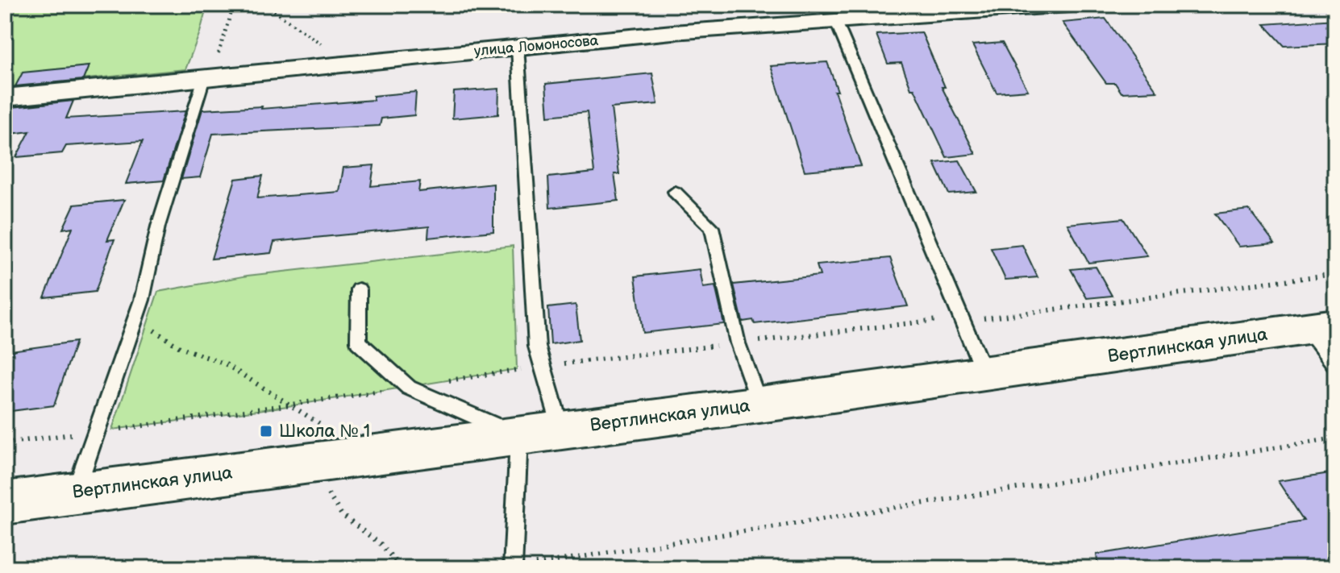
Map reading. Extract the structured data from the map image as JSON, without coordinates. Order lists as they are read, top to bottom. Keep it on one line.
{"streets":{"main road":["Вертлинская улица"],"street":["улица Ломоносова"]},"places":{"transit":["Школа № 1"]}}
